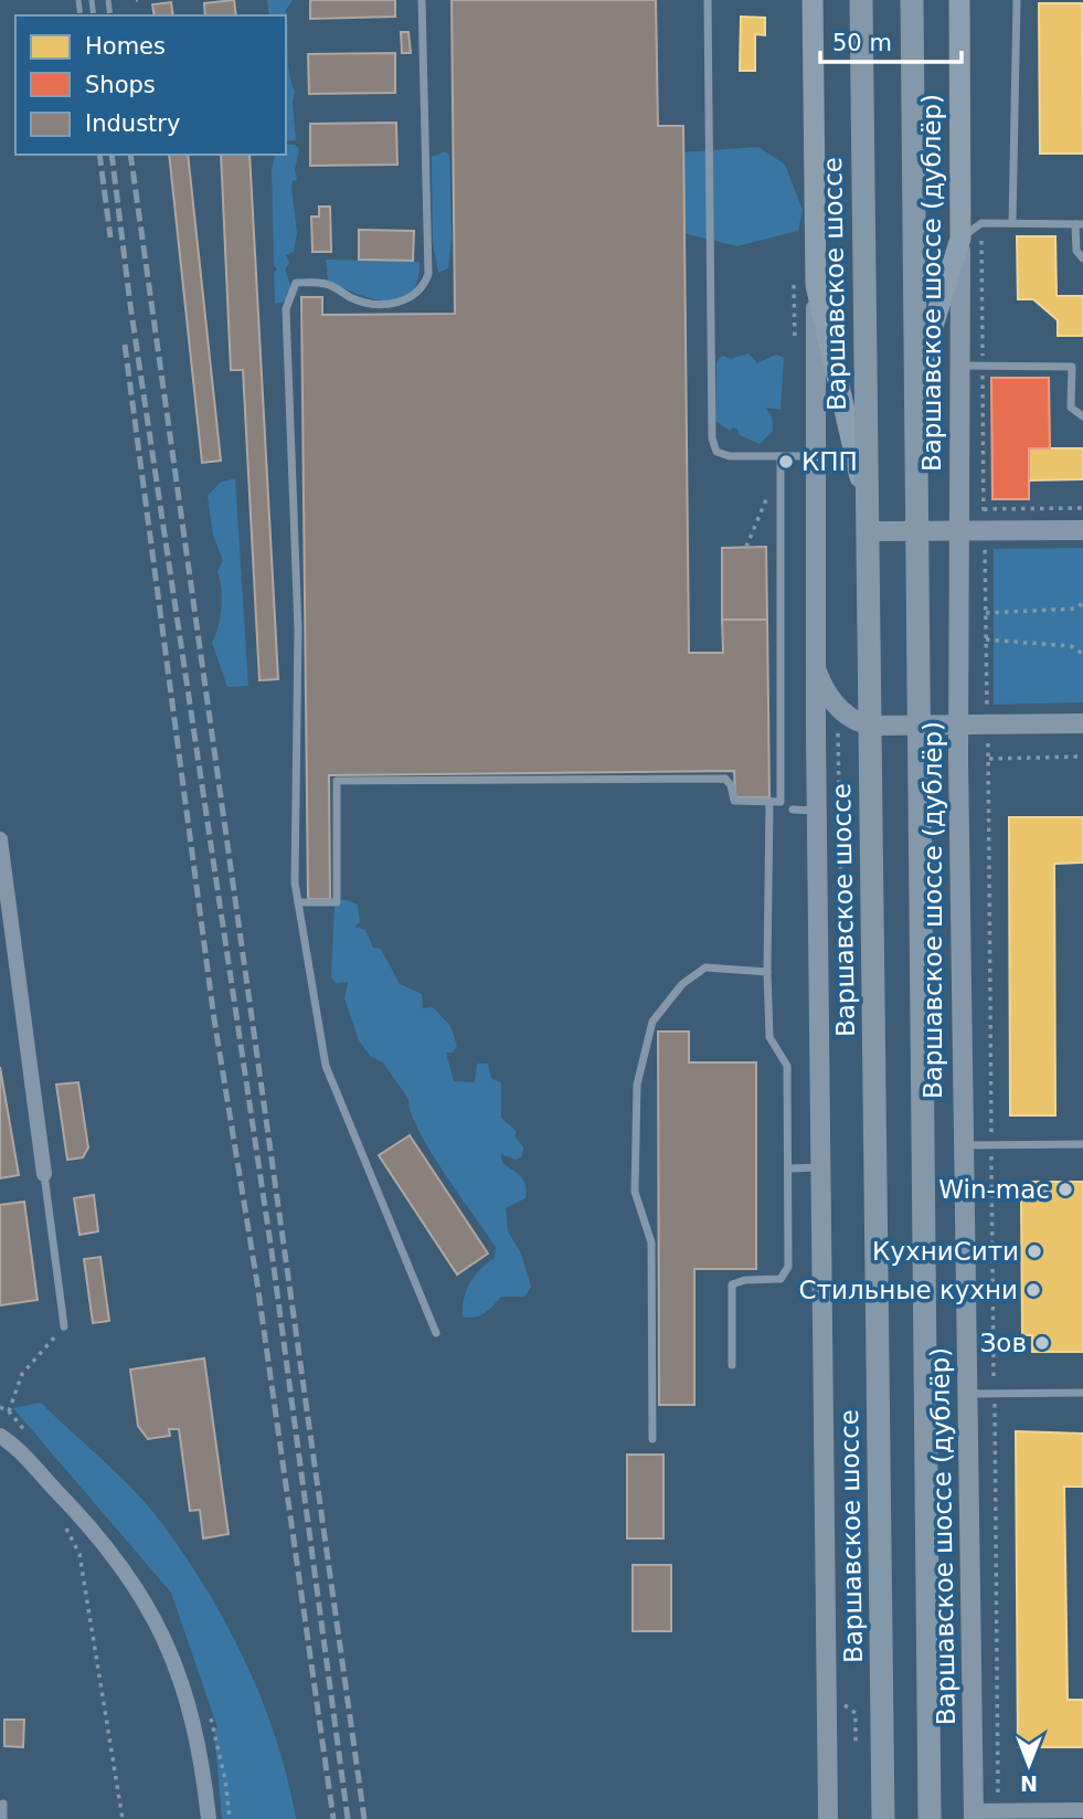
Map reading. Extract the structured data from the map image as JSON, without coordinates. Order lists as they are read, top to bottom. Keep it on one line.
{"streets":{"main road":["Варшавское шоссе (дублёр)","Варшавское шоссе"]},"places":["КПП","Win-mac","КухниСити","Стильные кухни","Зов"],"legend":["Homes","Shops","Industry"],"scale_bar":"50 m","north":"bottom"}
